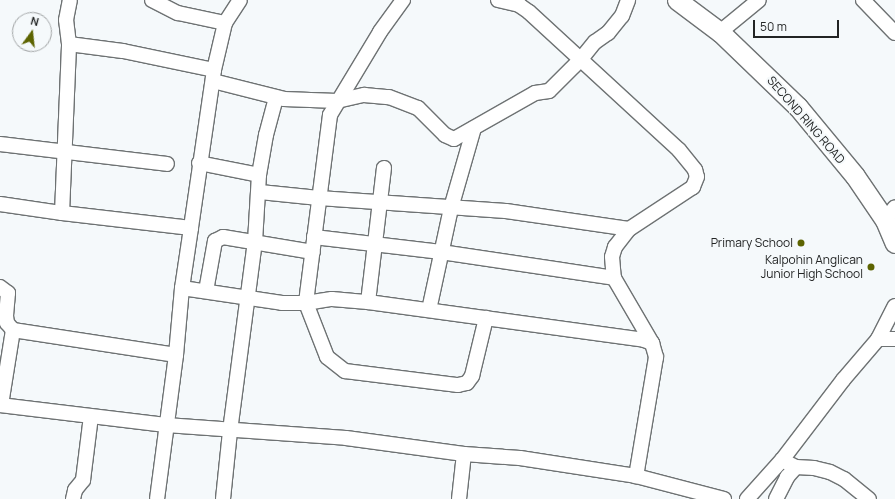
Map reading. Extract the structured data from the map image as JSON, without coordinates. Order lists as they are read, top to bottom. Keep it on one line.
{"streets":{"street":["SECOND RING ROAD"]},"places":["Primary School","Kalpohin Anglican Junior High School"],"scale_bar":"50 m","north":"top"}
